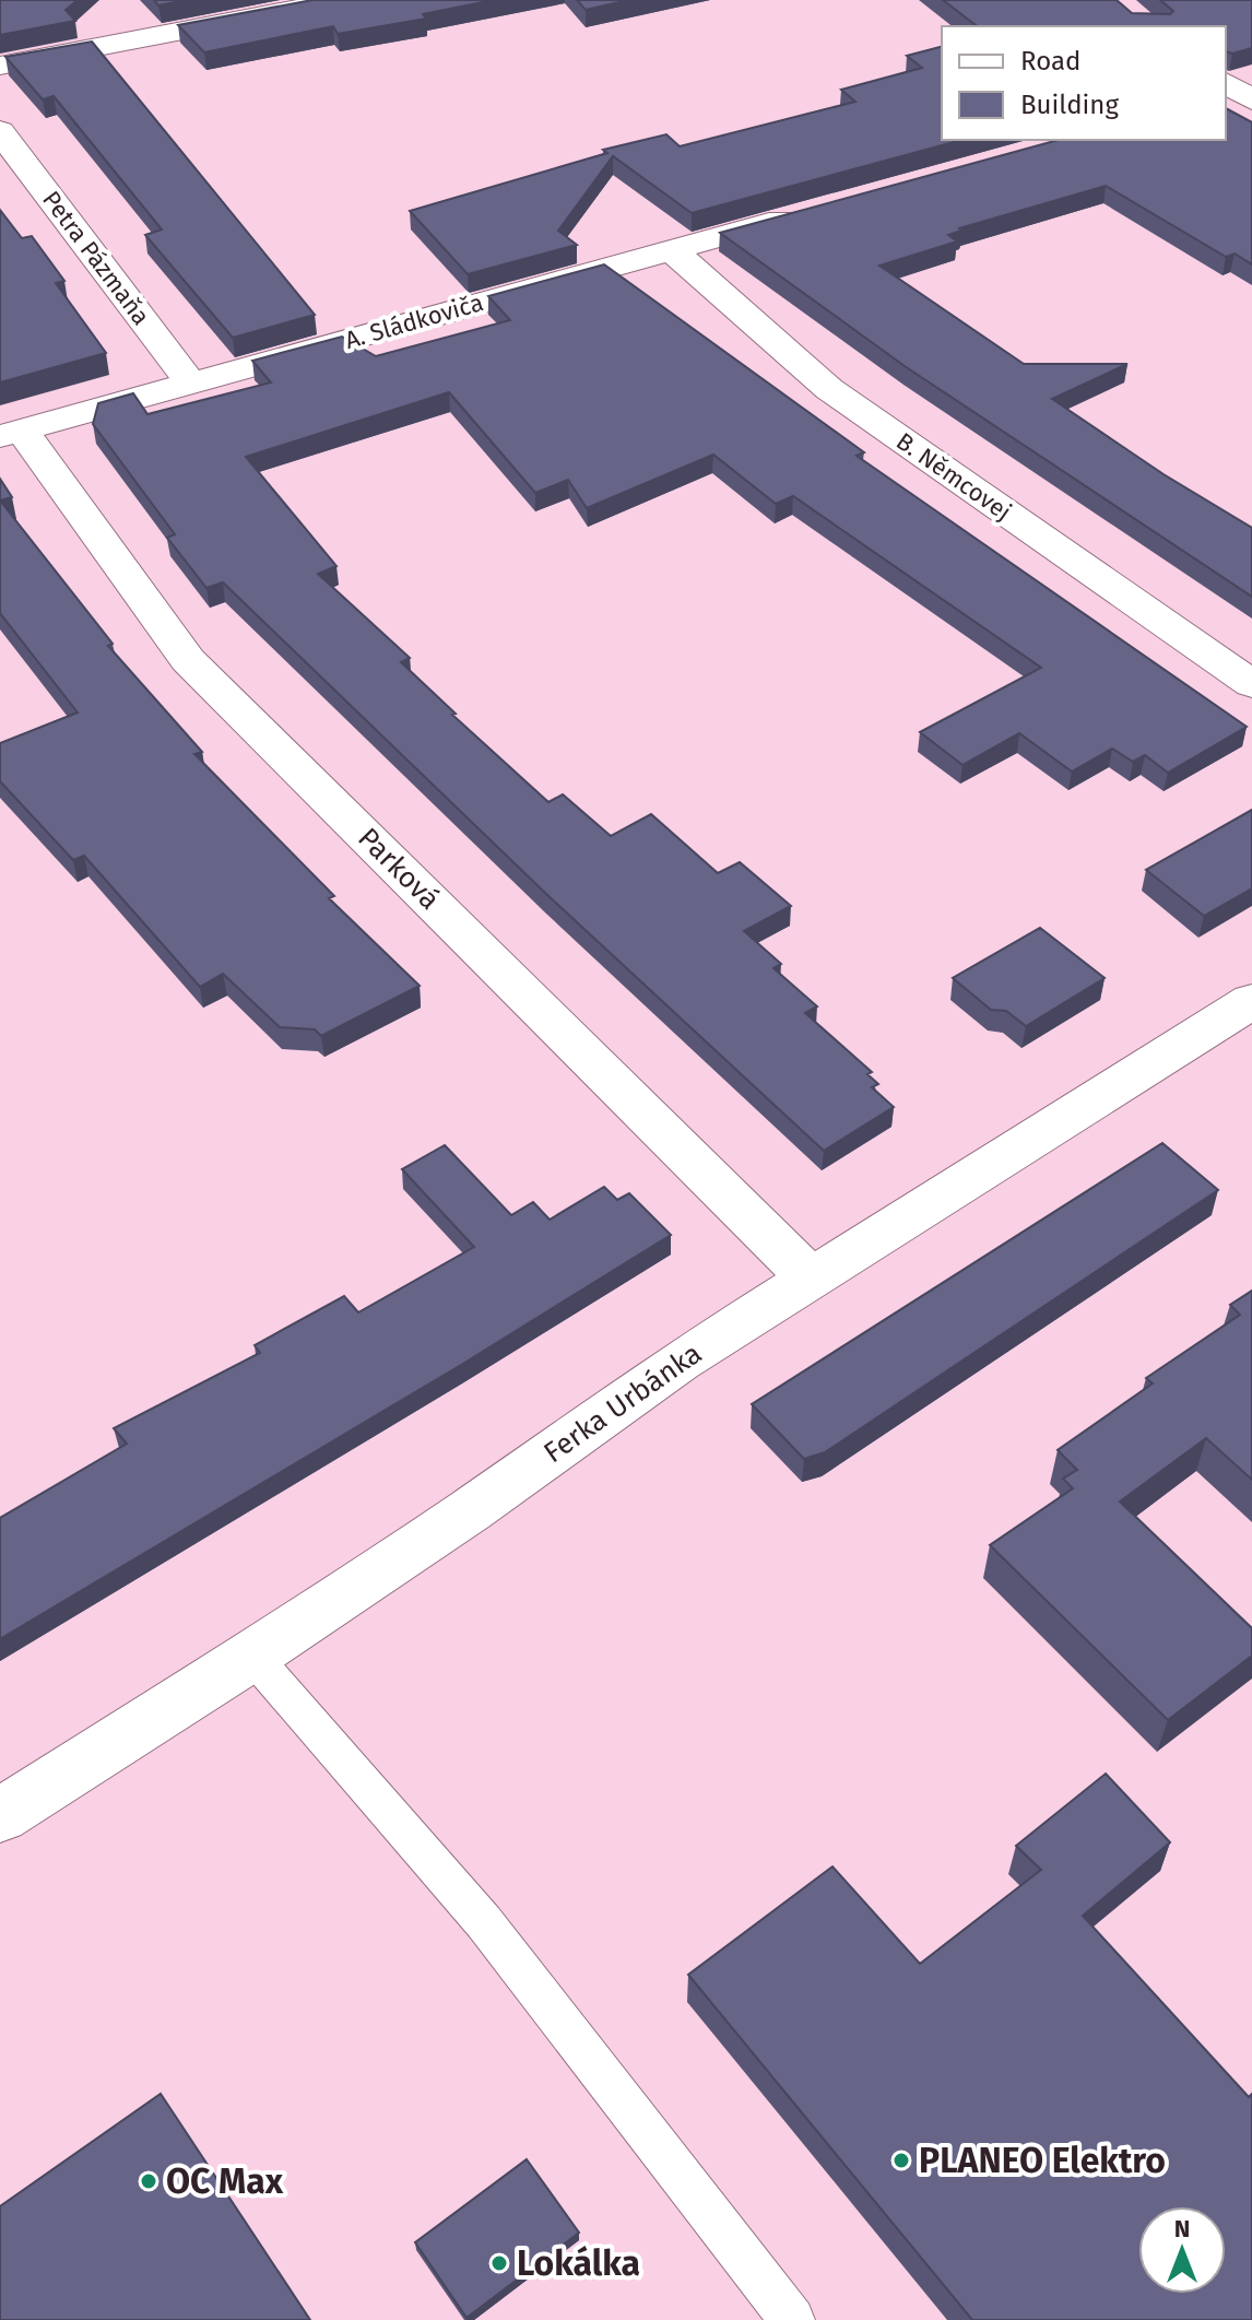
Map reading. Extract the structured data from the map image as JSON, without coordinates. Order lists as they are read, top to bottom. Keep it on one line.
{"streets":{"street":["Petra Pázmaňa","A. Sládkoviča","B. Němcovej","Parková","Ferka Urbánka"]},"crossings":[["Petra Pázmaňa","A. Sládkoviča"],["A. Sládkoviča","B. Němcovej"],["A. Sládkoviča","Parková"],["Parková","Ferka Urbánka"]],"places":["PLANEO Elektro","OC Max","Lokálka"],"legend":["Road","Building"],"north":"top"}
